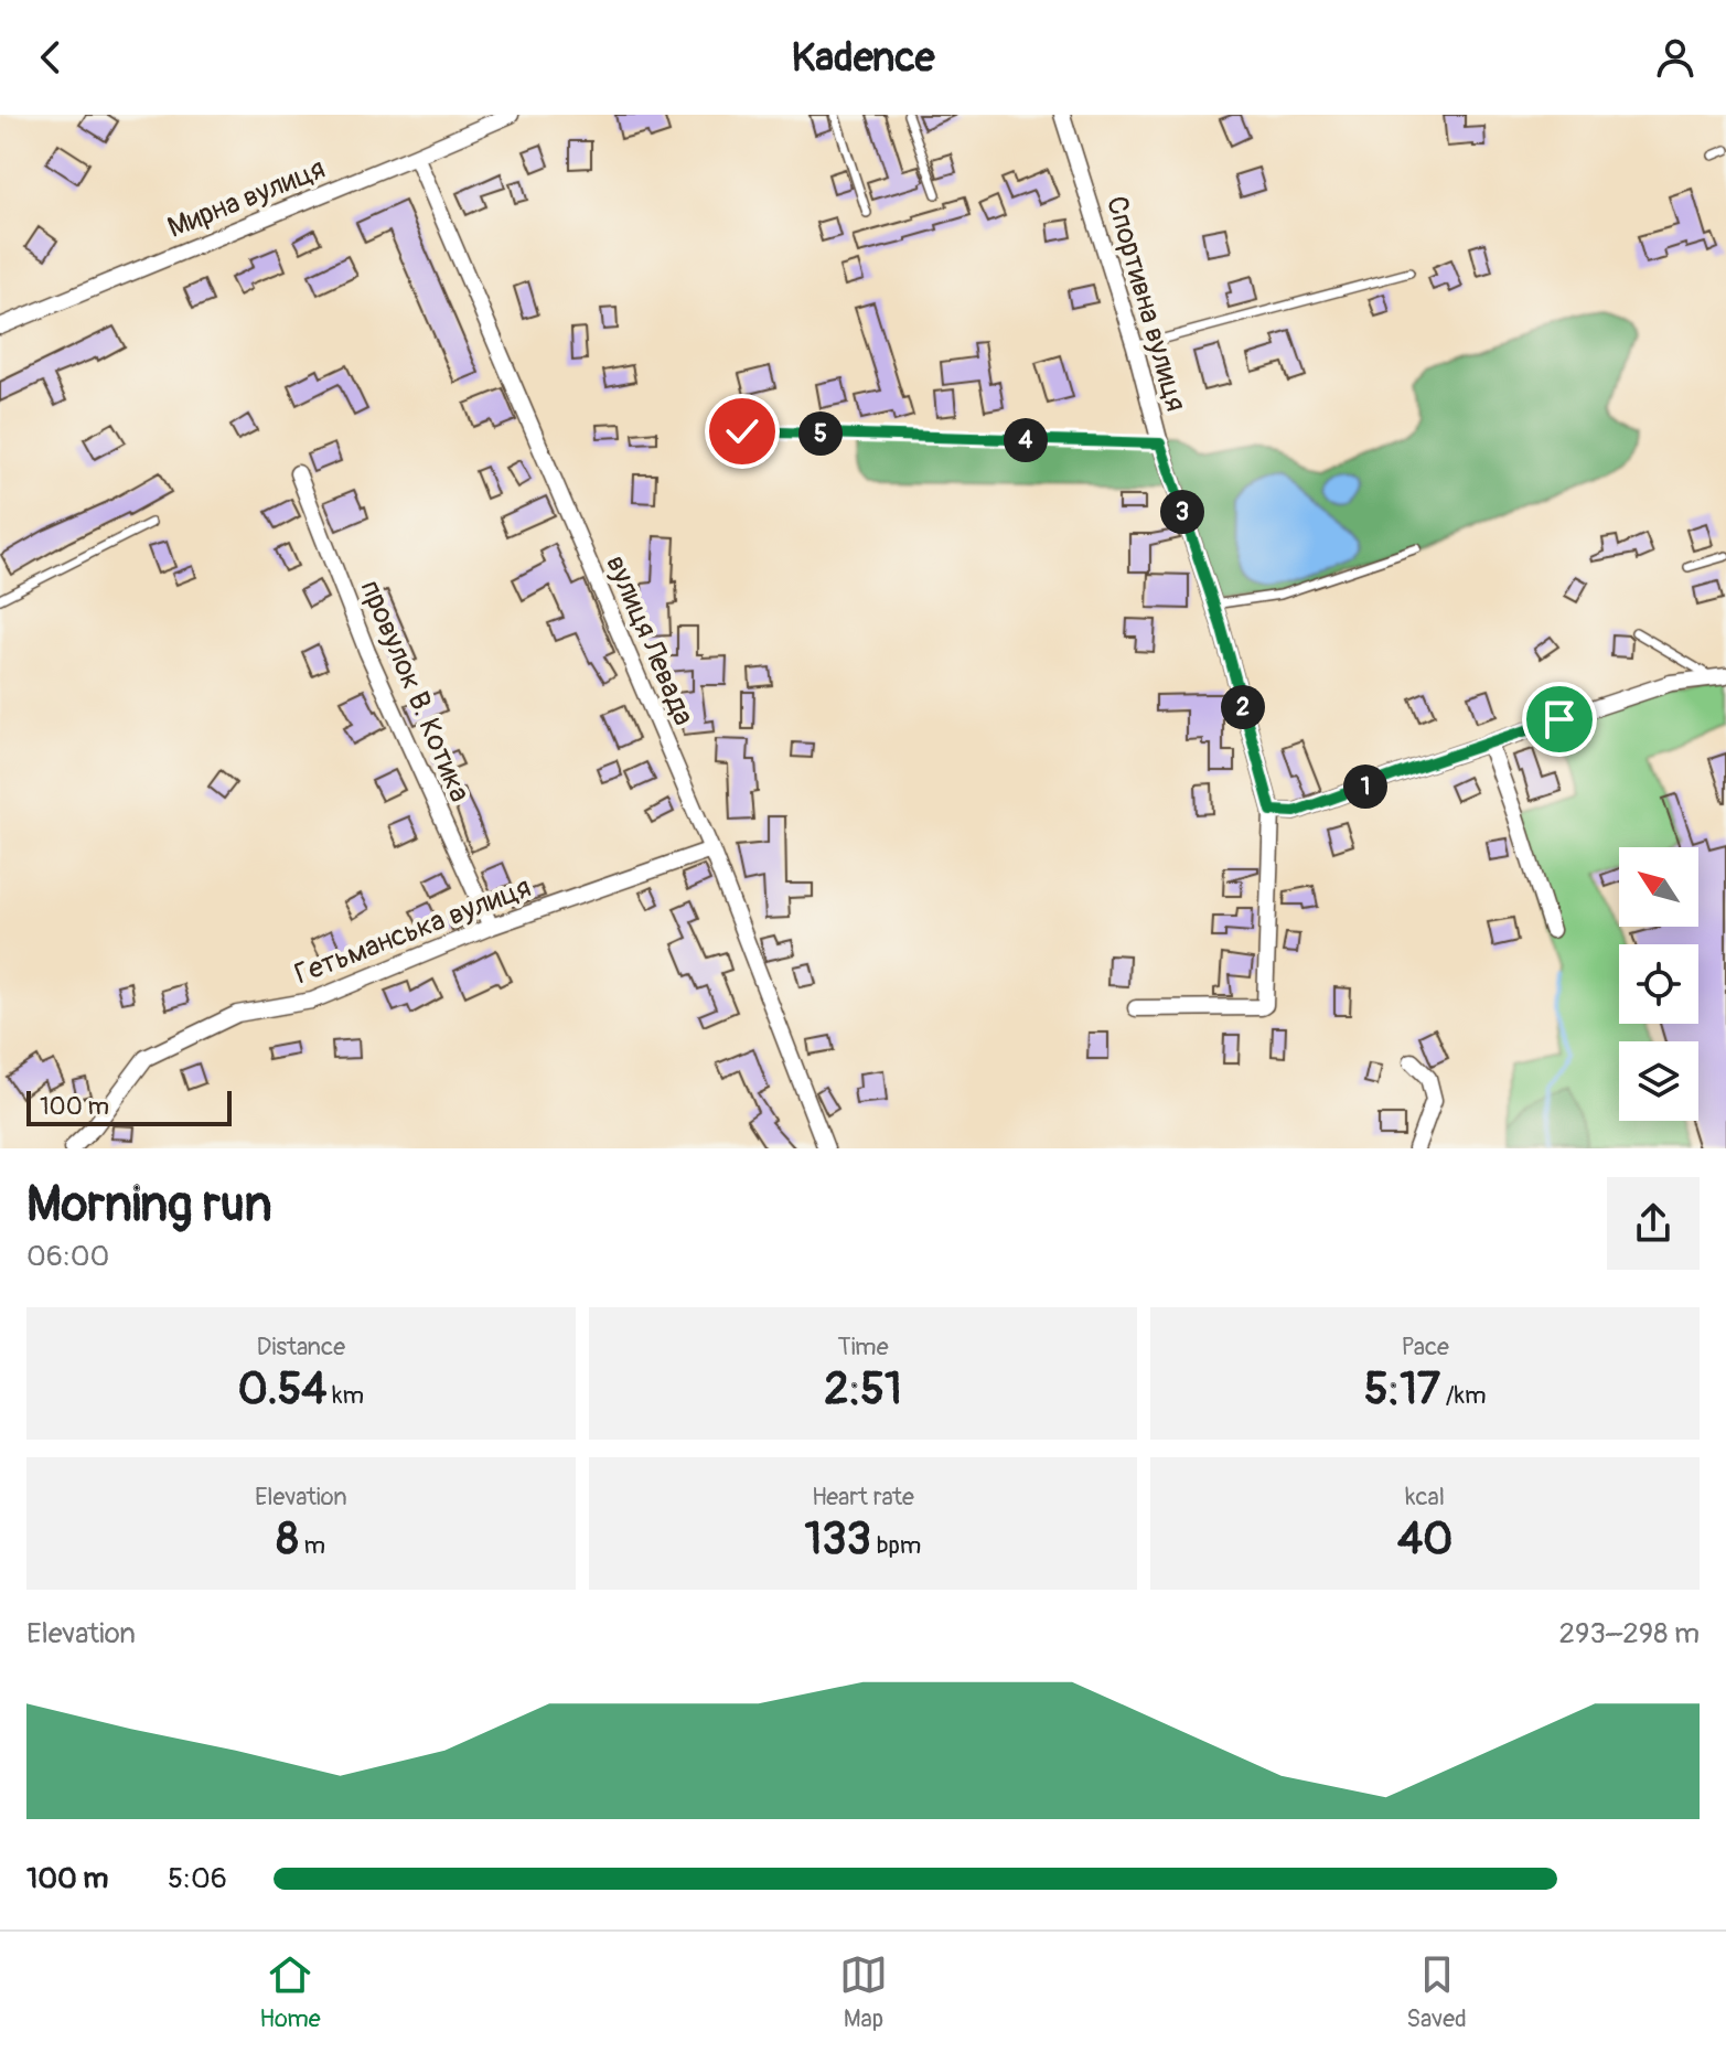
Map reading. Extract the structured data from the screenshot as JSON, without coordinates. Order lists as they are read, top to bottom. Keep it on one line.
{"streets":{"street":["Мирна вулиця","Спортивна вулиця","вулиця Левада","провулок В. Котика","Гетьманська вулиця"]},"crossings":[["Мирна вулиця","вулиця Левада"],["вулиця Левада","Гетьманська вулиця"],["провулок В. Котика","Гетьманська вулиця"]],"scale_bar":"100 m","north":"top left","page":{"header":"Kadence","pins":["5","4","3","2","1"],"scale":"100 m","heading":["Morning run","06:00"],"stats":[["Distance","0.54 km"],["Time","2:51"],["Pace","5:17 /km"],["Elevation","8 m"],["Heart rate","133 bpm"],["kcal","40"]],"chart":["Elevation","293–298 m"],"list":[{"name":"100 m","note":"5:06"}],"tabs":["Home","Map","Saved"]}}
